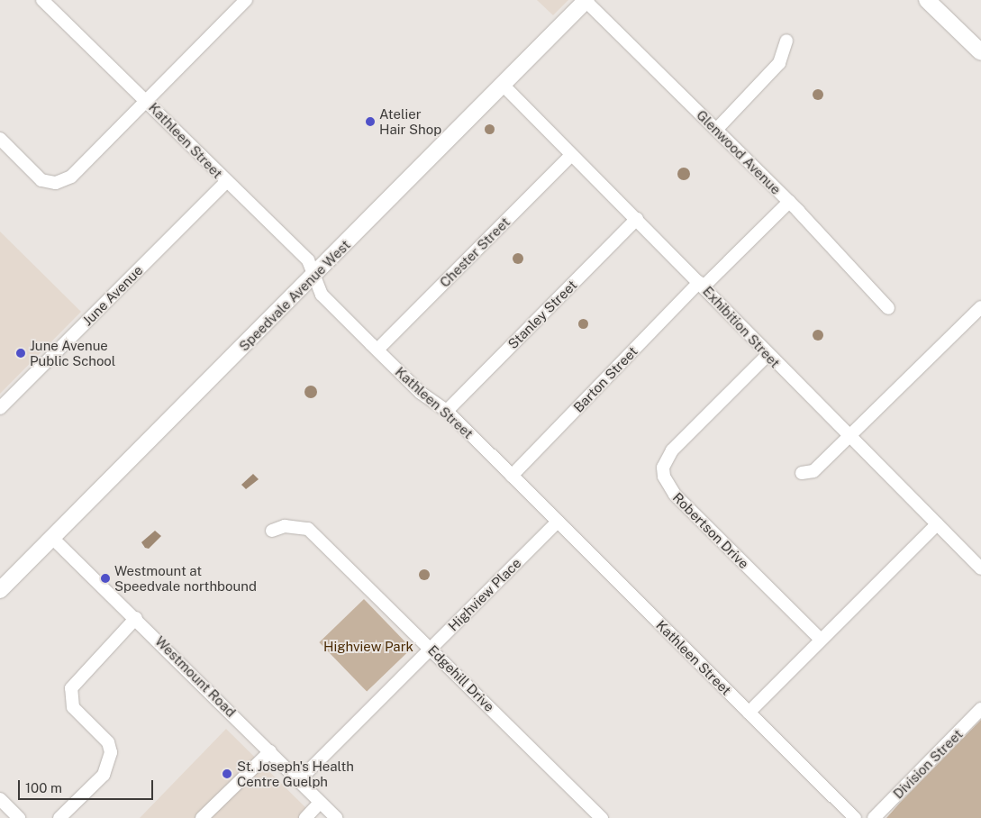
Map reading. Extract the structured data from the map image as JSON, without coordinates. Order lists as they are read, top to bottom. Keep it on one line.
{"streets":{"main road":["Speedvale Avenue West"],"street":["Kathleen Street","Glenwood Avenue","Chester Street","June Avenue","Stanley Street","Exhibition Street","Barton Street","Robertson Drive","Highview Place","Westmount Road","Edgehill Drive","Division Street"]},"crossings":[["Kathleen Street","Chester Street"],["Kathleen Street","June Avenue"],["Kathleen Street","Speedvale Avenue West"],["Kathleen Street","Stanley Street"],["Kathleen Street","Barton Street"],["Kathleen Street","Highview Place"],["Glenwood Avenue","Speedvale Avenue West"],["Glenwood Avenue","Barton Street"],["Chester Street","Exhibition Street"],["Speedvale Avenue West","Exhibition Street"],["Speedvale Avenue West","Westmount Road"],["Stanley Street","Exhibition Street"],["Exhibition Street","Barton Street"],["Exhibition Street","Robertson Drive"],["Highview Place","Westmount Road"],["Highview Place","Edgehill Drive"]],"parks":["Highview Park"],"places":["Atelier Hair Shop","June Avenue Public School","Westmount at Speedvale northbound","St. Joseph's Health Centre Guelph"],"scale_bar":"100 m"}
